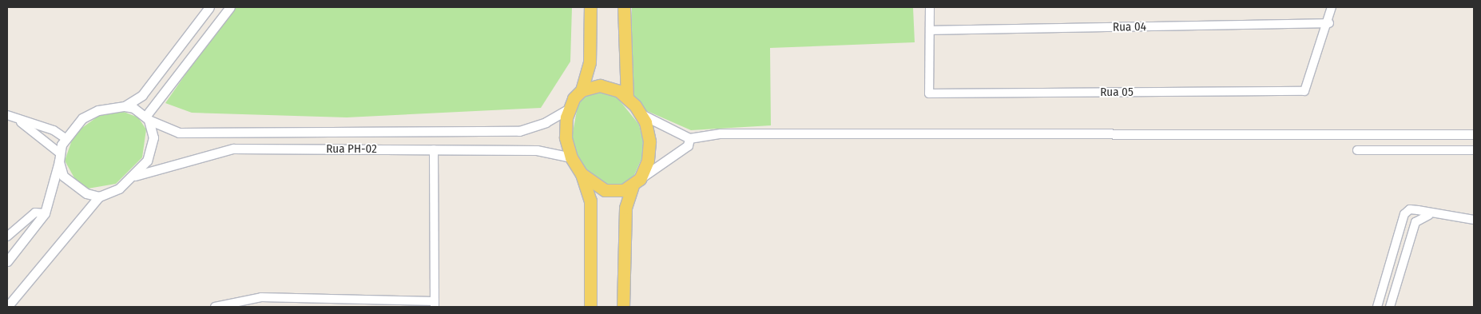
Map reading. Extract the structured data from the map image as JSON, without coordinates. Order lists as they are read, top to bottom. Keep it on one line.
{"streets":{"street":["Rua 04","Rua 05","Rua PH-02"]},"crossings":[["Rua 04","Rua 05"]]}
